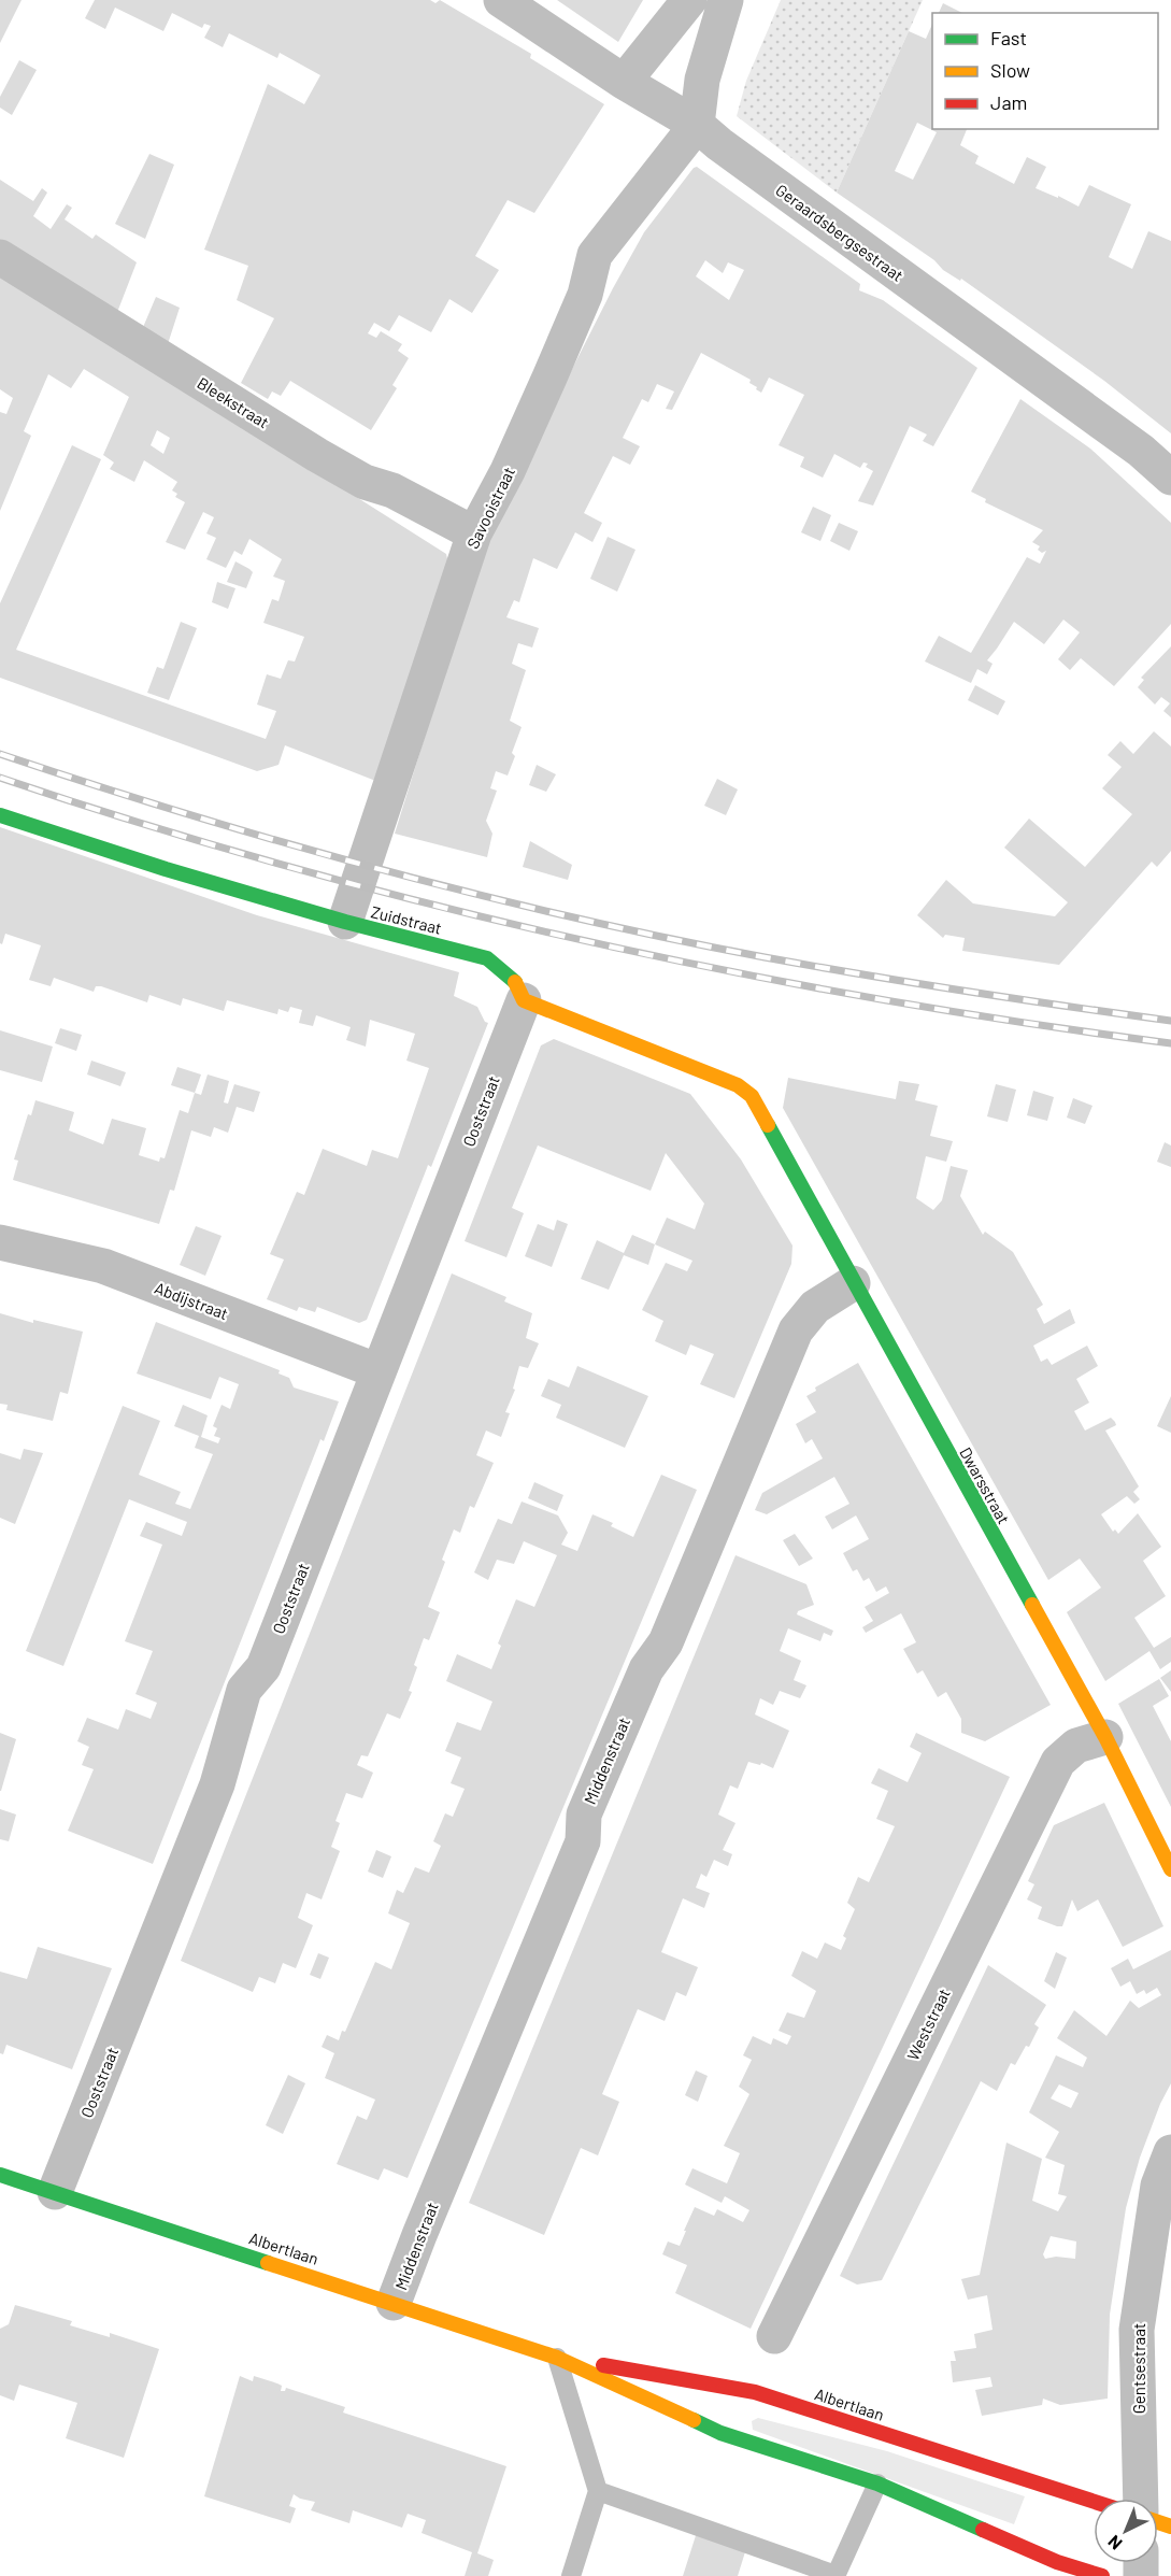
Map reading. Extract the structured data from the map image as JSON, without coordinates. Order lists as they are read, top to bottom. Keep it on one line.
{"streets":{"main road":["Zuidstraat","Dwarsstraat","Albertlaan"],"street":["Geraardsbergsestraat","Bleekstraat","Savooistraat","Ooststraat","Abdijstraat","Middenstraat","Weststraat","Gentsestraat"]},"crossings":[["Geraardsbergsestraat","Savooistraat"],["Bleekstraat","Savooistraat"],["Savooistraat","Zuidstraat"],["Zuidstraat","Ooststraat"],["Zuidstraat","Dwarsstraat"],["Ooststraat","Abdijstraat"],["Ooststraat","Dwarsstraat"],["Ooststraat","Albertlaan"],["Dwarsstraat","Middenstraat"],["Dwarsstraat","Weststraat"],["Middenstraat","Albertlaan"]],"legend":["Fast","Slow","Jam"],"north":"bottom left"}
